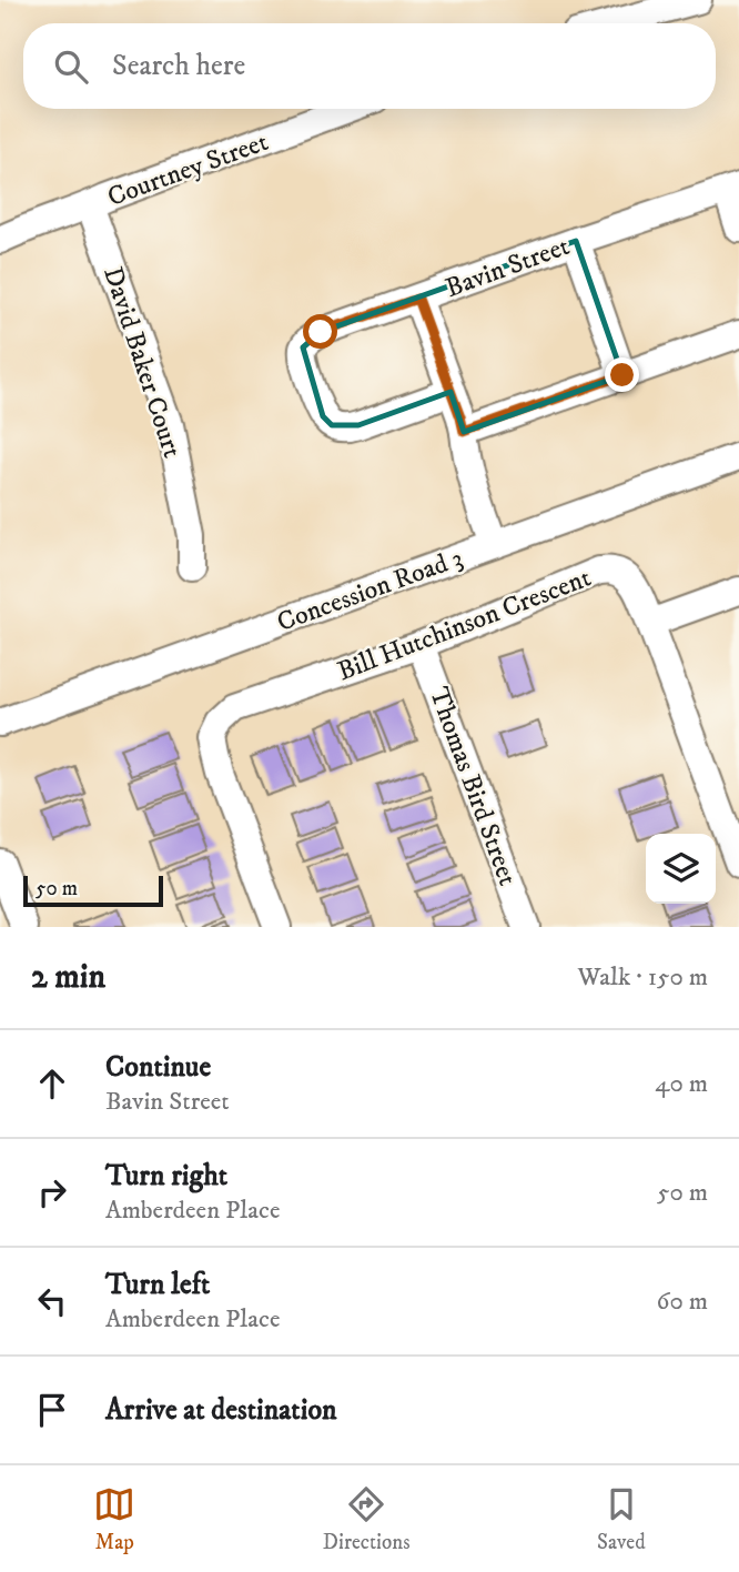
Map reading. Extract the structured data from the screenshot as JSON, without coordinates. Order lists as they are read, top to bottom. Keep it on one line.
{"streets":{"street":["Courtney Street","Bavin Street","David Baker Court","Concession Road 3","Bill Hutchinson Crescent","Thomas Bird Street"]},"crossings":[["Courtney Street","David Baker Court"],["Bill Hutchinson Crescent","Thomas Bird Street"]],"scale_bar":"50 m","page":{"search":"Search here","scale":"50 m","heading":["2 min","Walk · 150 m"],"list":[["Continue","Bavin Street","40 m"],["Turn right","Amberdeen Place","50 m"],["Turn left","Amberdeen Place","60 m"],"Arrive at destination"],"nav":["Map","Directions","Saved"]}}
